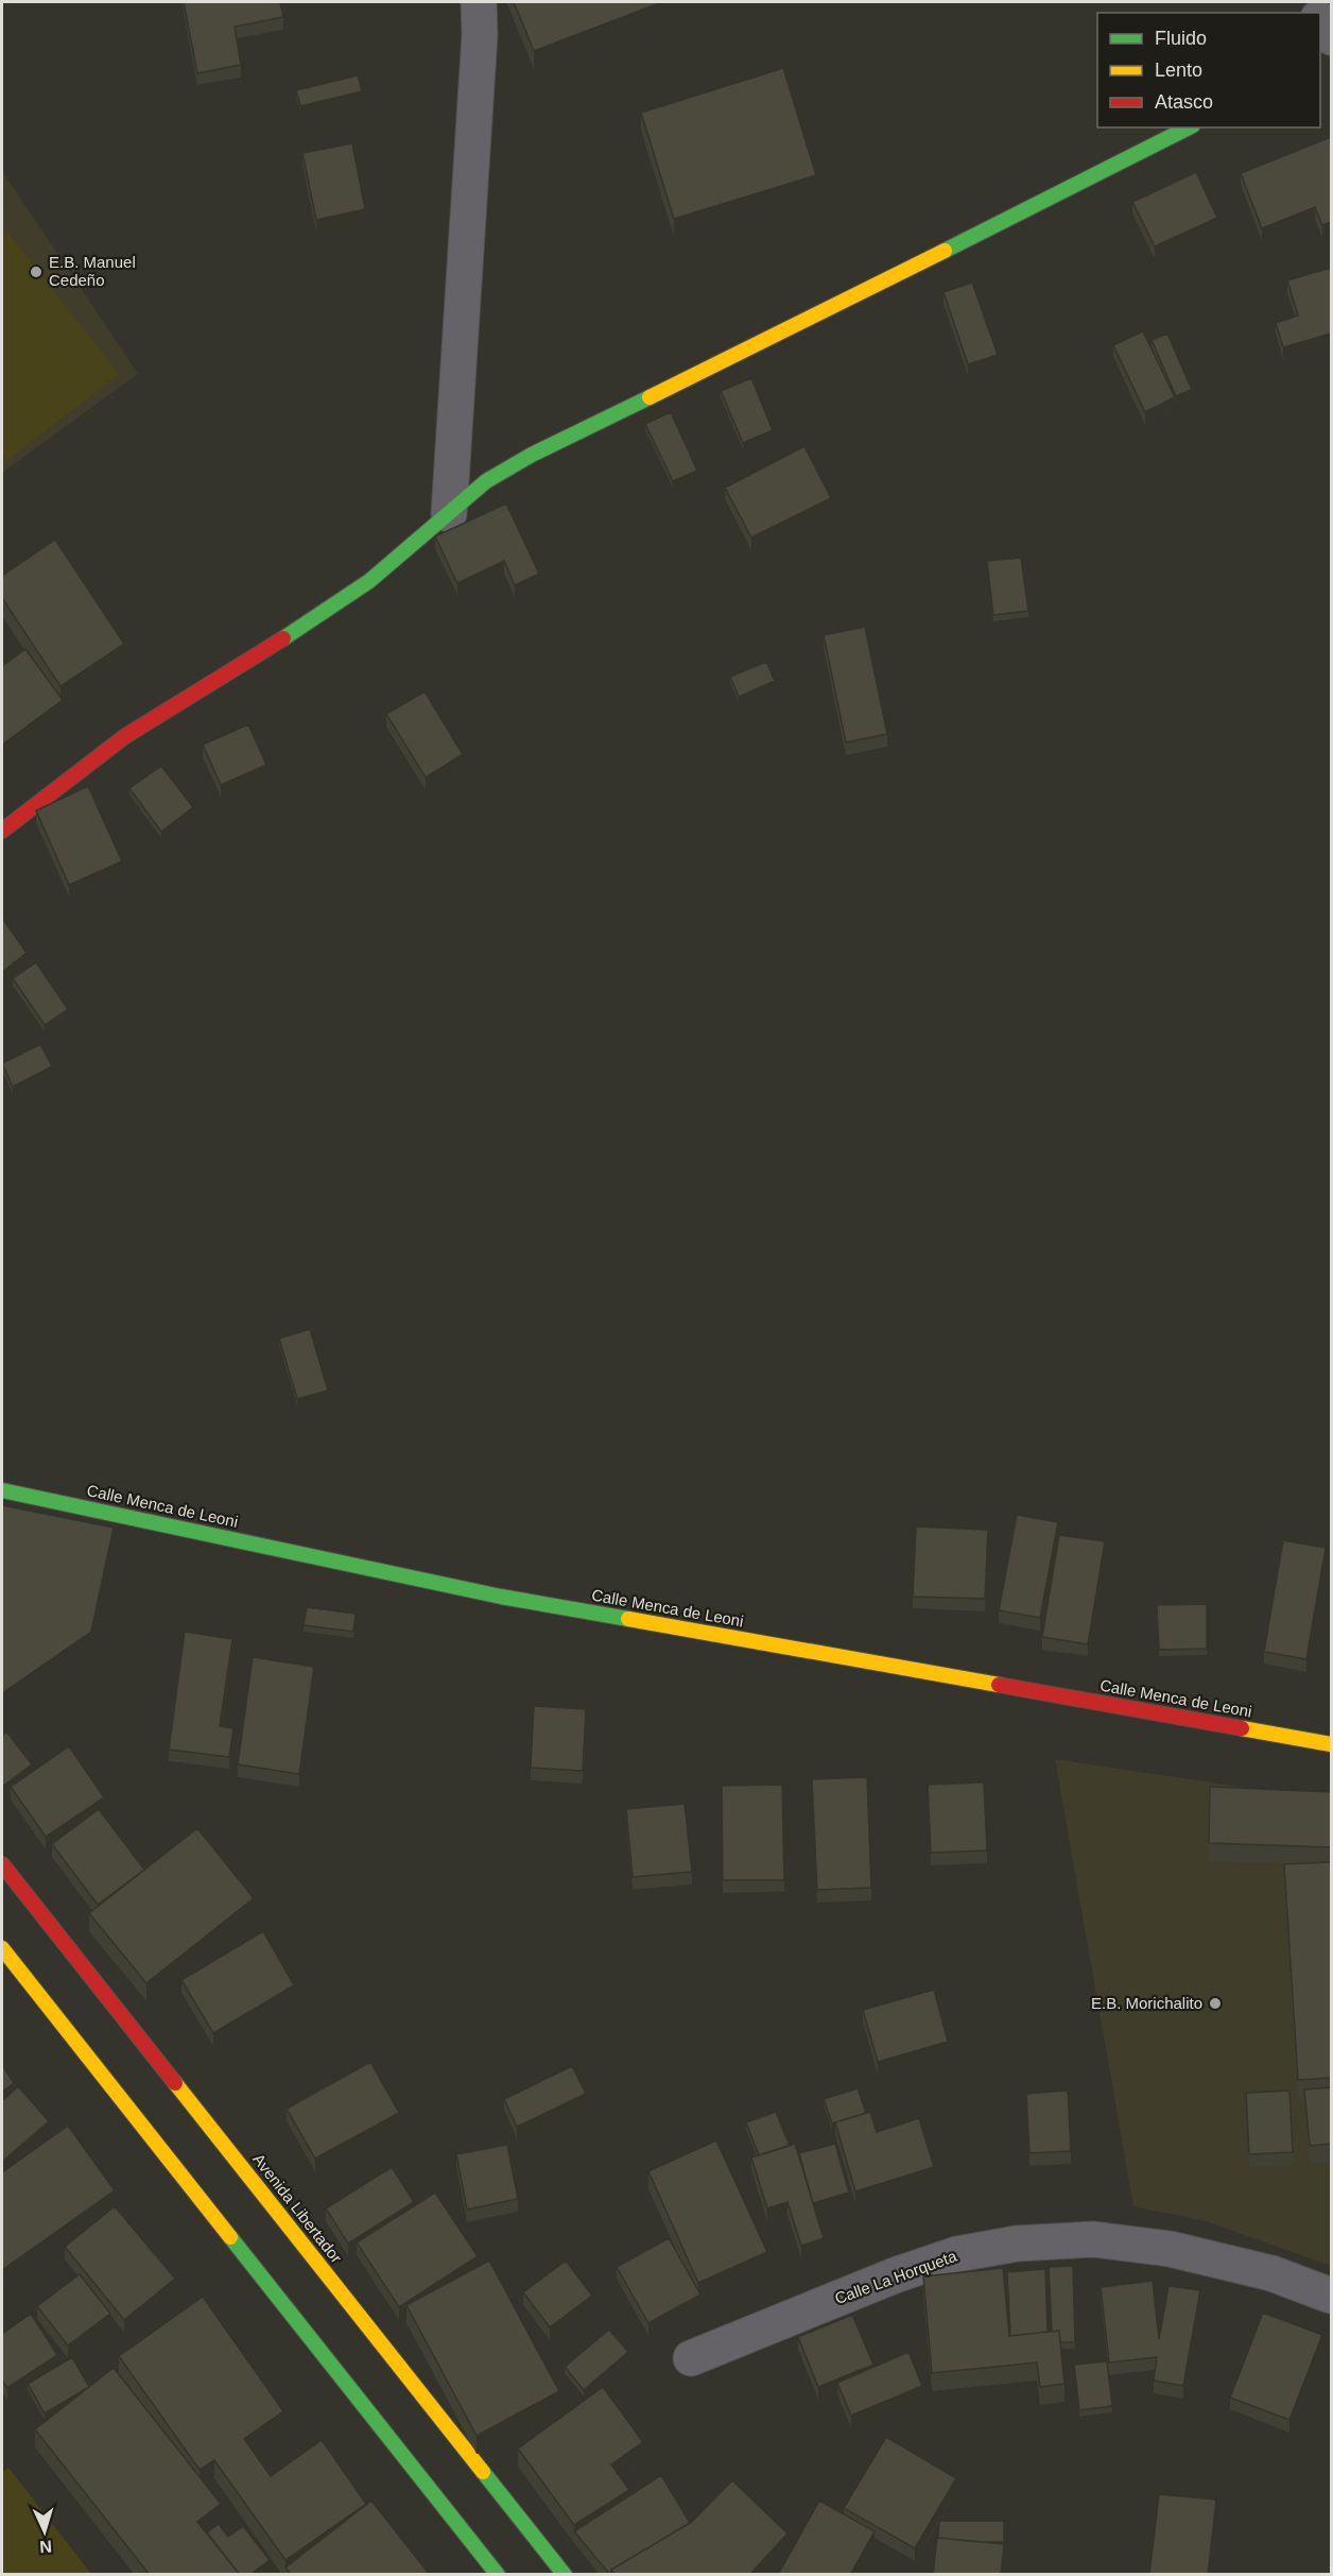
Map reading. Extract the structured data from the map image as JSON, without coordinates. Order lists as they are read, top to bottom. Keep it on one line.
{"streets":{"main road":["Calle Menca de Leoni","Avenida Libertador"],"street":["Calle La Horqueta"]},"places":["E.B. Manuel Cedeño","E.B. Morichalito"],"legend":["Fluido","Lento","Atasco"],"north":"bottom"}
